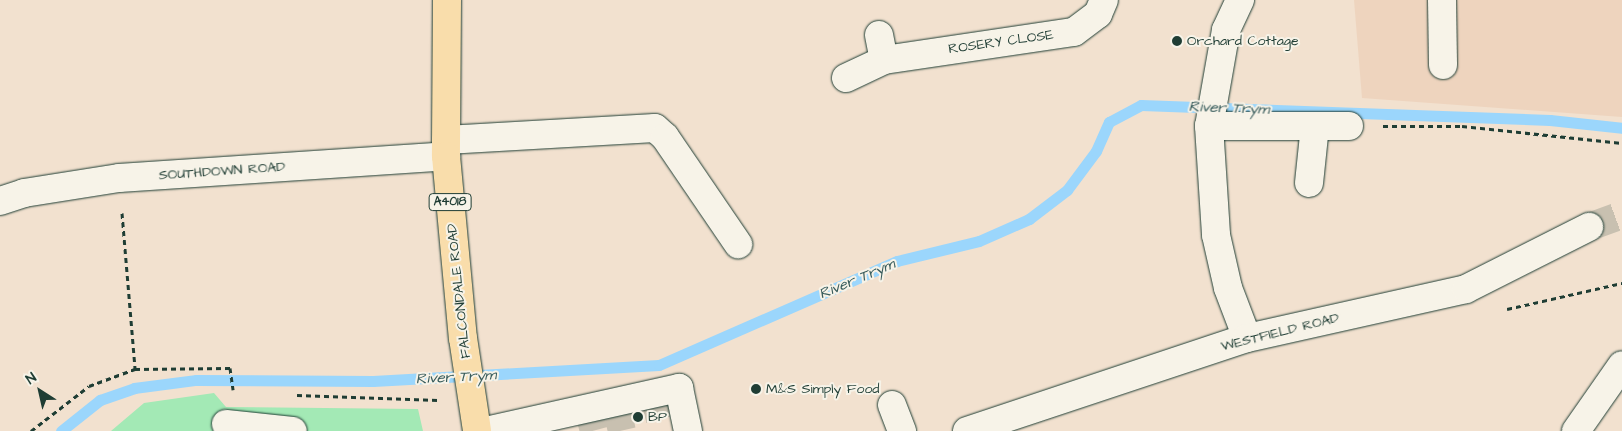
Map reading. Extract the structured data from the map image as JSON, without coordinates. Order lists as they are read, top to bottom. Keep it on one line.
{"streets":{"main road":["A4018","FALCONDALE ROAD"],"street":["ROSERY CLOSE","SOUTHDOWN ROAD","WESTFIELD ROAD"]},"crossings":[["SOUTHDOWN ROAD","FALCONDALE ROAD"]],"water":["River Trym"],"places":["Orchard Cottage","M&S Simply Food","BP"],"north":"top left"}
